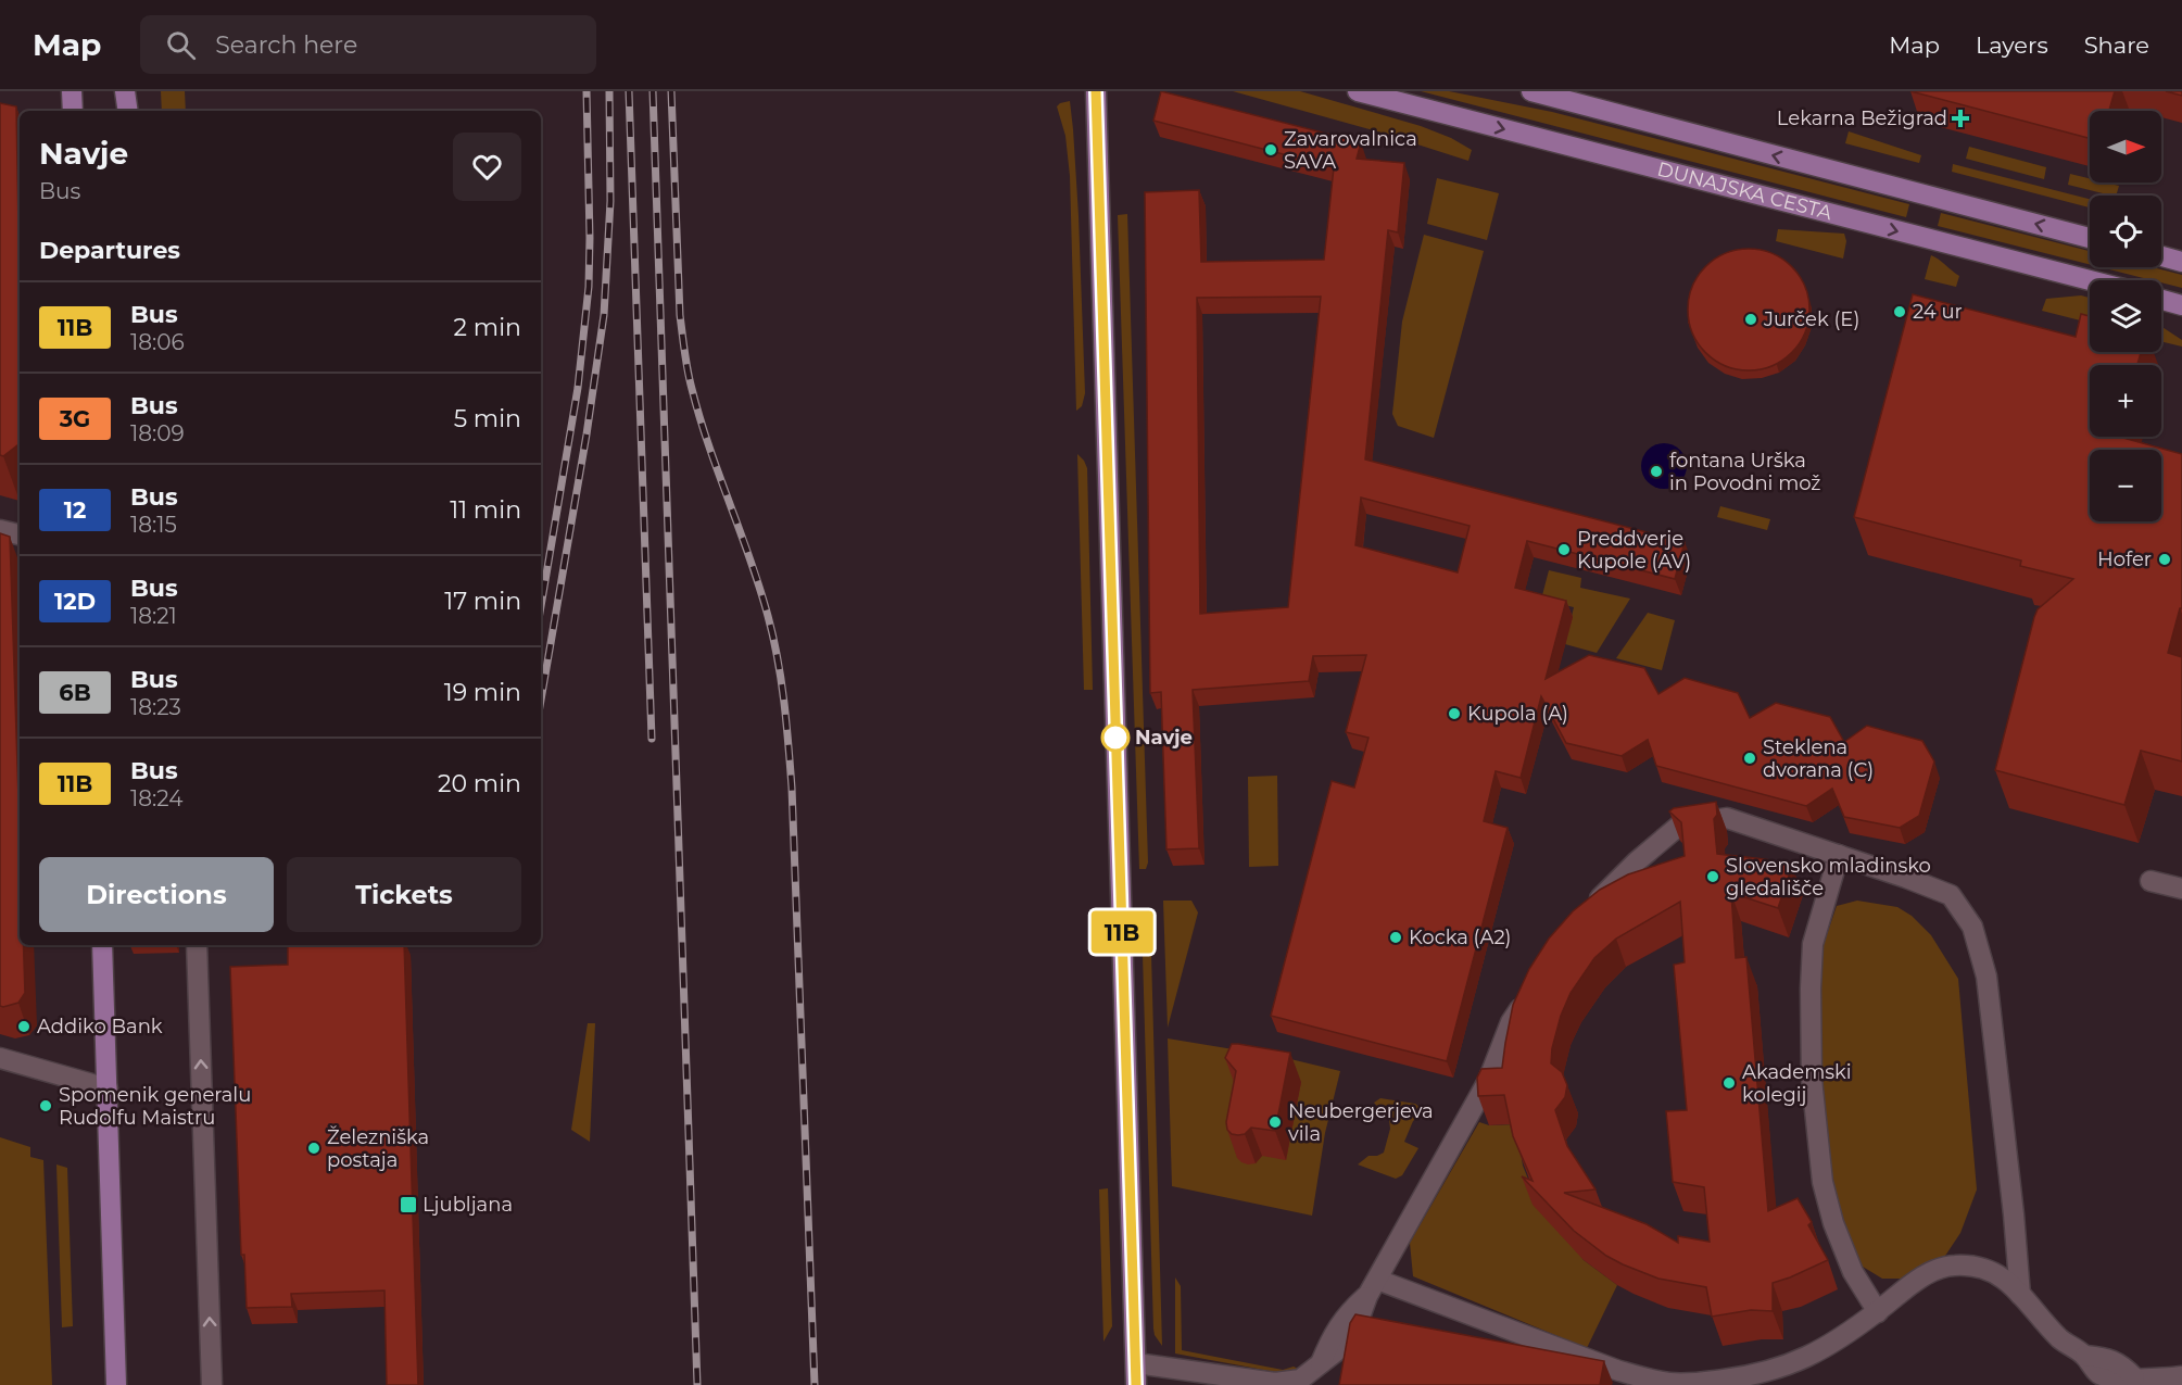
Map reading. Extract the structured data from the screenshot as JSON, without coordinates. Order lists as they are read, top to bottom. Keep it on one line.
{"streets":{"main road":["DUNAJSKA CESTA"]},"places":{"health":["Lekarna Bežigrad"],"other":["Zavarovalnica SAVA","24 ur","Jurček (E)","fontana Urška in Povodni mož","Preddverje Kupole (AV)","Hofer","Kupola (A)","Navje","Steklena dvorana (C)","Slovensko mladinsko gledališče","Kocka (A2)","Addiko Bank","Akademski kolegij","Spomenik generalu Rudolfu Maistru","Neubergerjeva vila","Železniška postaja"],"transit":["Ljubljana"]},"lines":["bus line 11B"],"north":"right","page":{"header":"Map","search":"Search here","nav":["Map","Layers","Share"],"on_map":"11B","map_buttons":["+","−"],"heading":[["Navje","Bus"],"Departures"],"list":[{"mark":"11B","name":"Bus","note":"18:06","value":"2 min"},{"mark":"3G","name":"Bus","note":"18:09","value":"5 min"},{"mark":"12","name":"Bus","note":"18:15","value":"11 min"},{"mark":"12D","name":"Bus","note":"18:21","value":"17 min"},{"mark":"6B","name":"Bus","note":"18:23","value":"19 min"},{"mark":"11B","name":"Bus","note":"18:24","value":"20 min"}],"buttons":["Directions","Tickets"]}}
